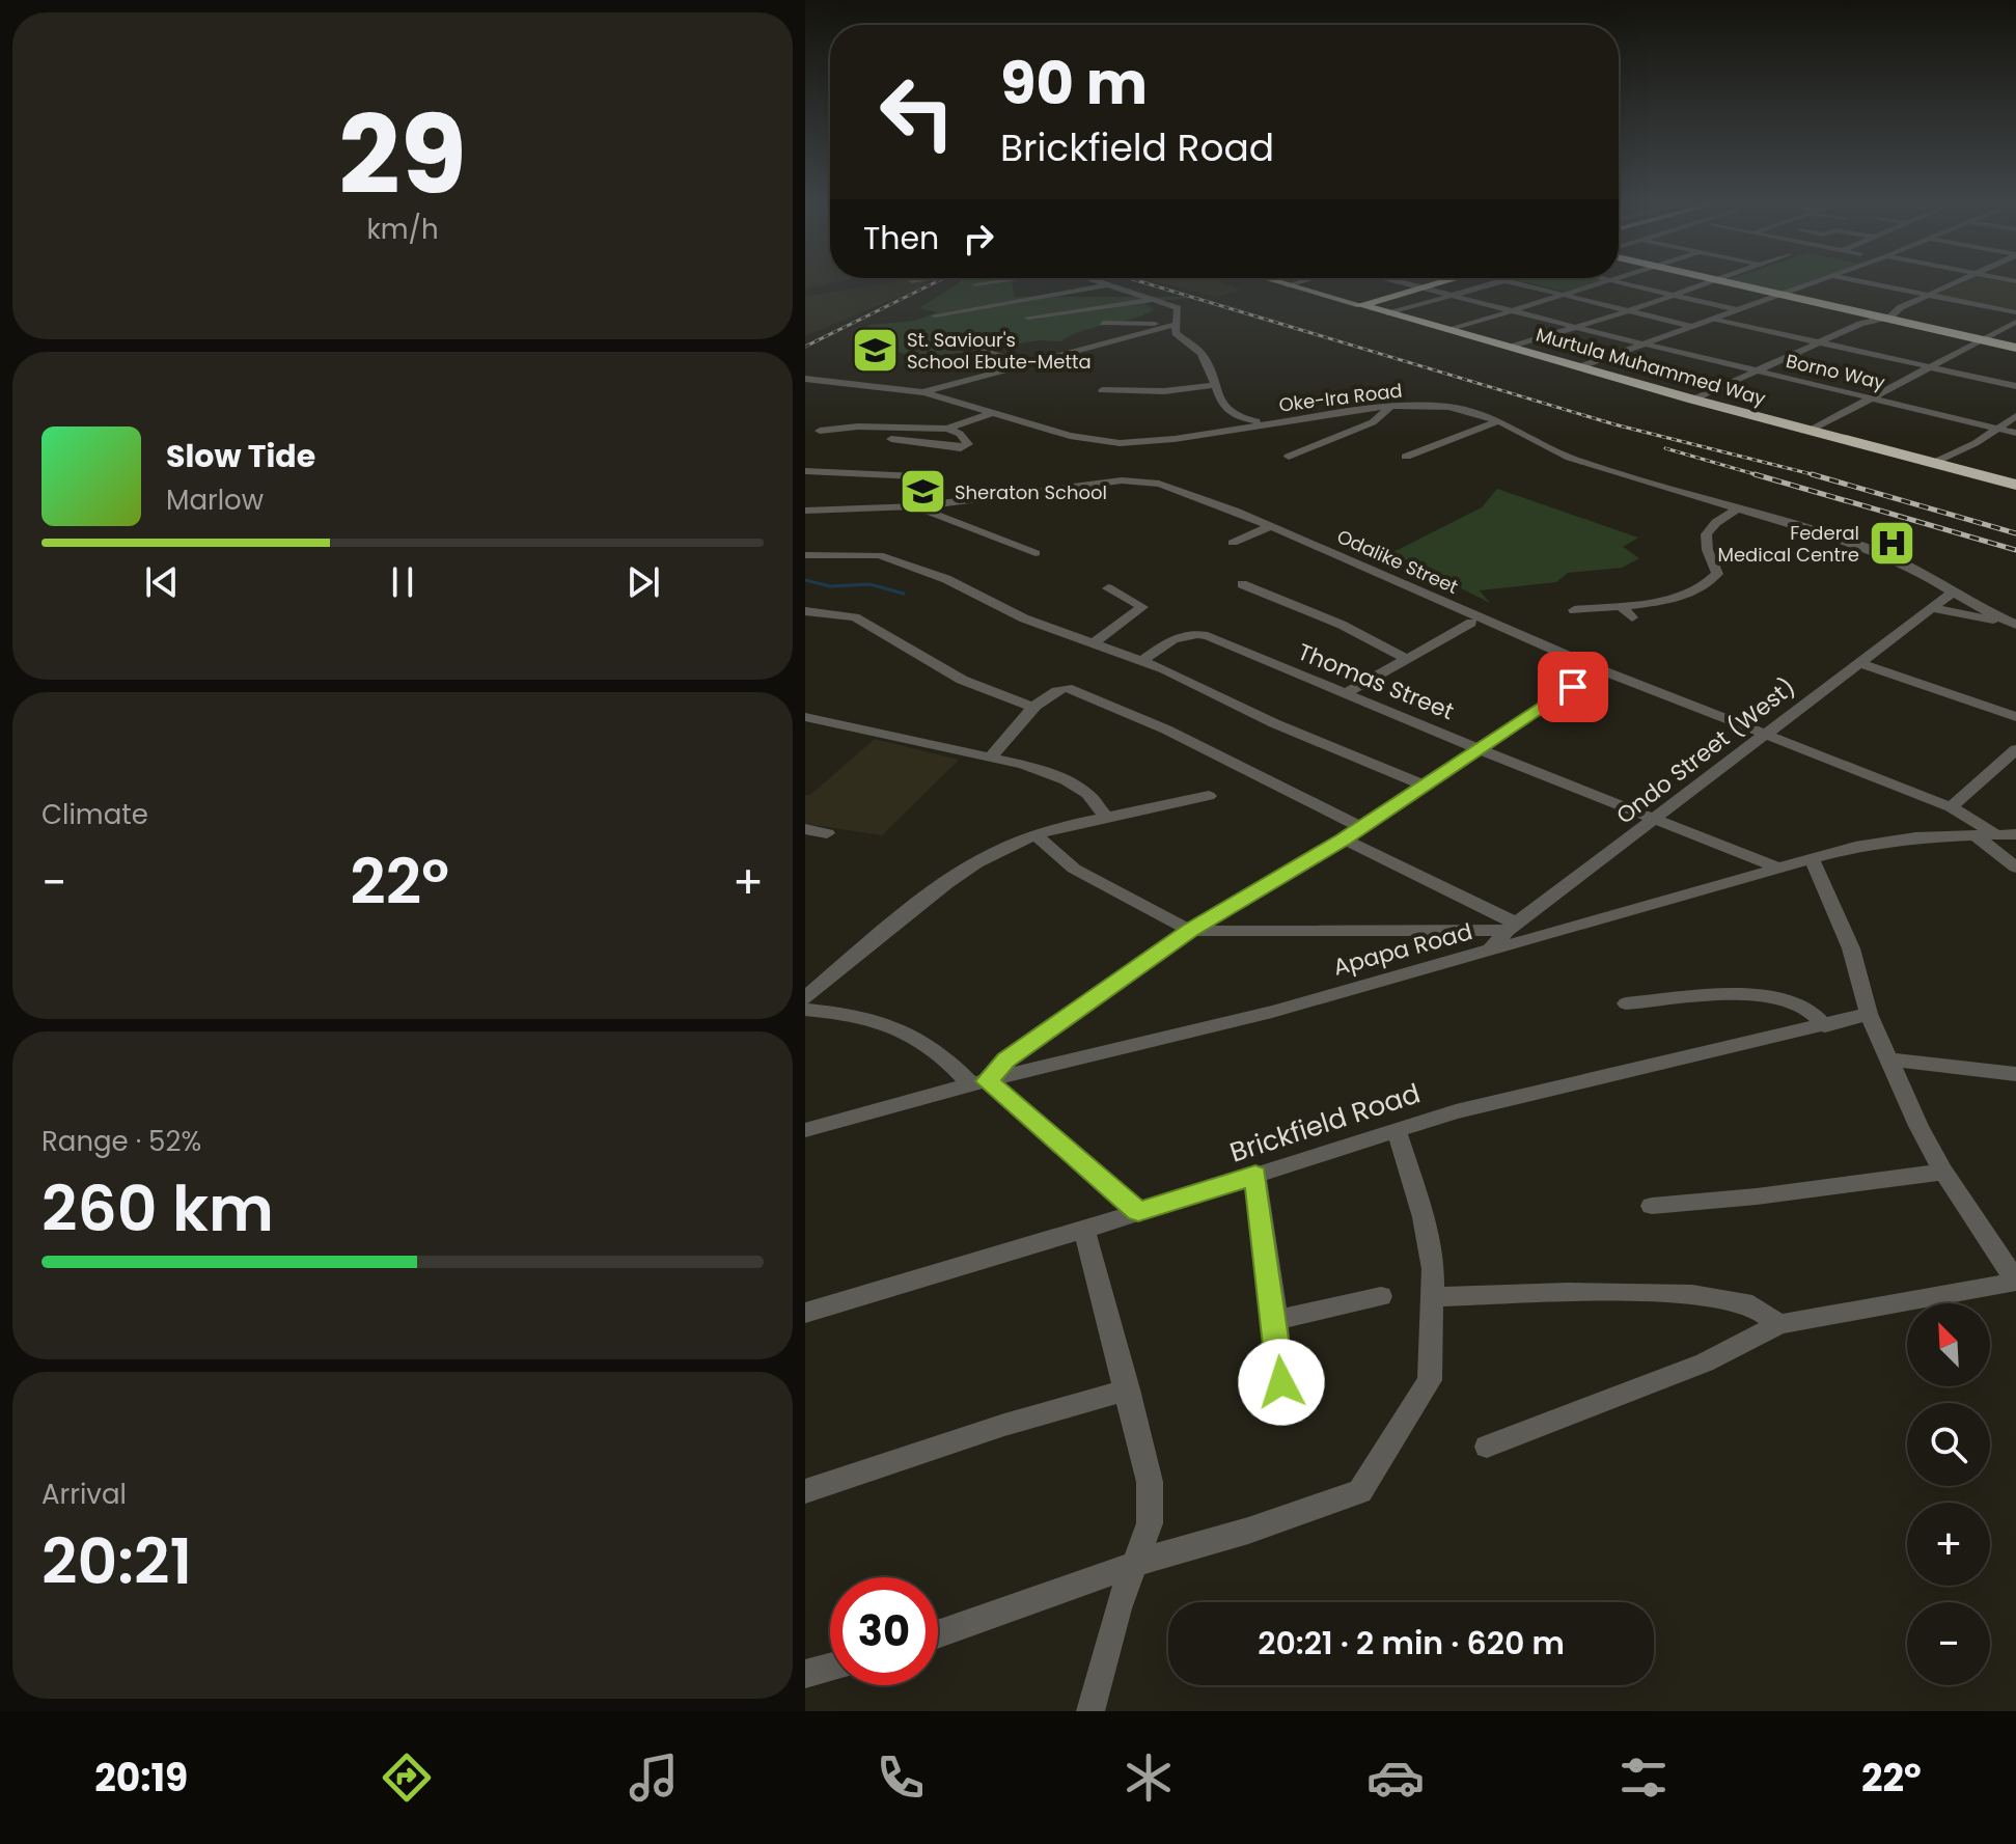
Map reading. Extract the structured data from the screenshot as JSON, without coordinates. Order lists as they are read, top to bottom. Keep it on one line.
{"streets":{"highway":["Murtula Muhammed Way"],"street":["Borno Way","Oke-Ira Road","Odalike Street","Thomas Street","Ondo Street (West)","Apapa Road","Brickfield Road"]},"crossings":[["Oke-Ira Road","Ondo Street (West)"],["Odalike Street","Ondo Street (West)"],["Odalike Street","Apapa Road"],["Thomas Street","Ondo Street (West)"],["Thomas Street","Apapa Road"],["Ondo Street (West)","Apapa Road"]],"places":{"school or university":["St. Saviour's School Ebute-Metta","Sheraton School"],"hospital":["Federal Medical Centre"]},"north":"top left","page":{"tile":[["29","km/h"],"Climate",["Range · 52%","260 km"],["Arrival","20:21"]],"turn":["90 m","Brickfield Road"],"then":"Then","song":["Slow Tide","Marlow"],"heat":["−","22°","+"],"map_buttons":["+","−"],"limit":"30","trip":"20:21 · 2 min · 620 m","tabs":["20:19","22°"]}}
